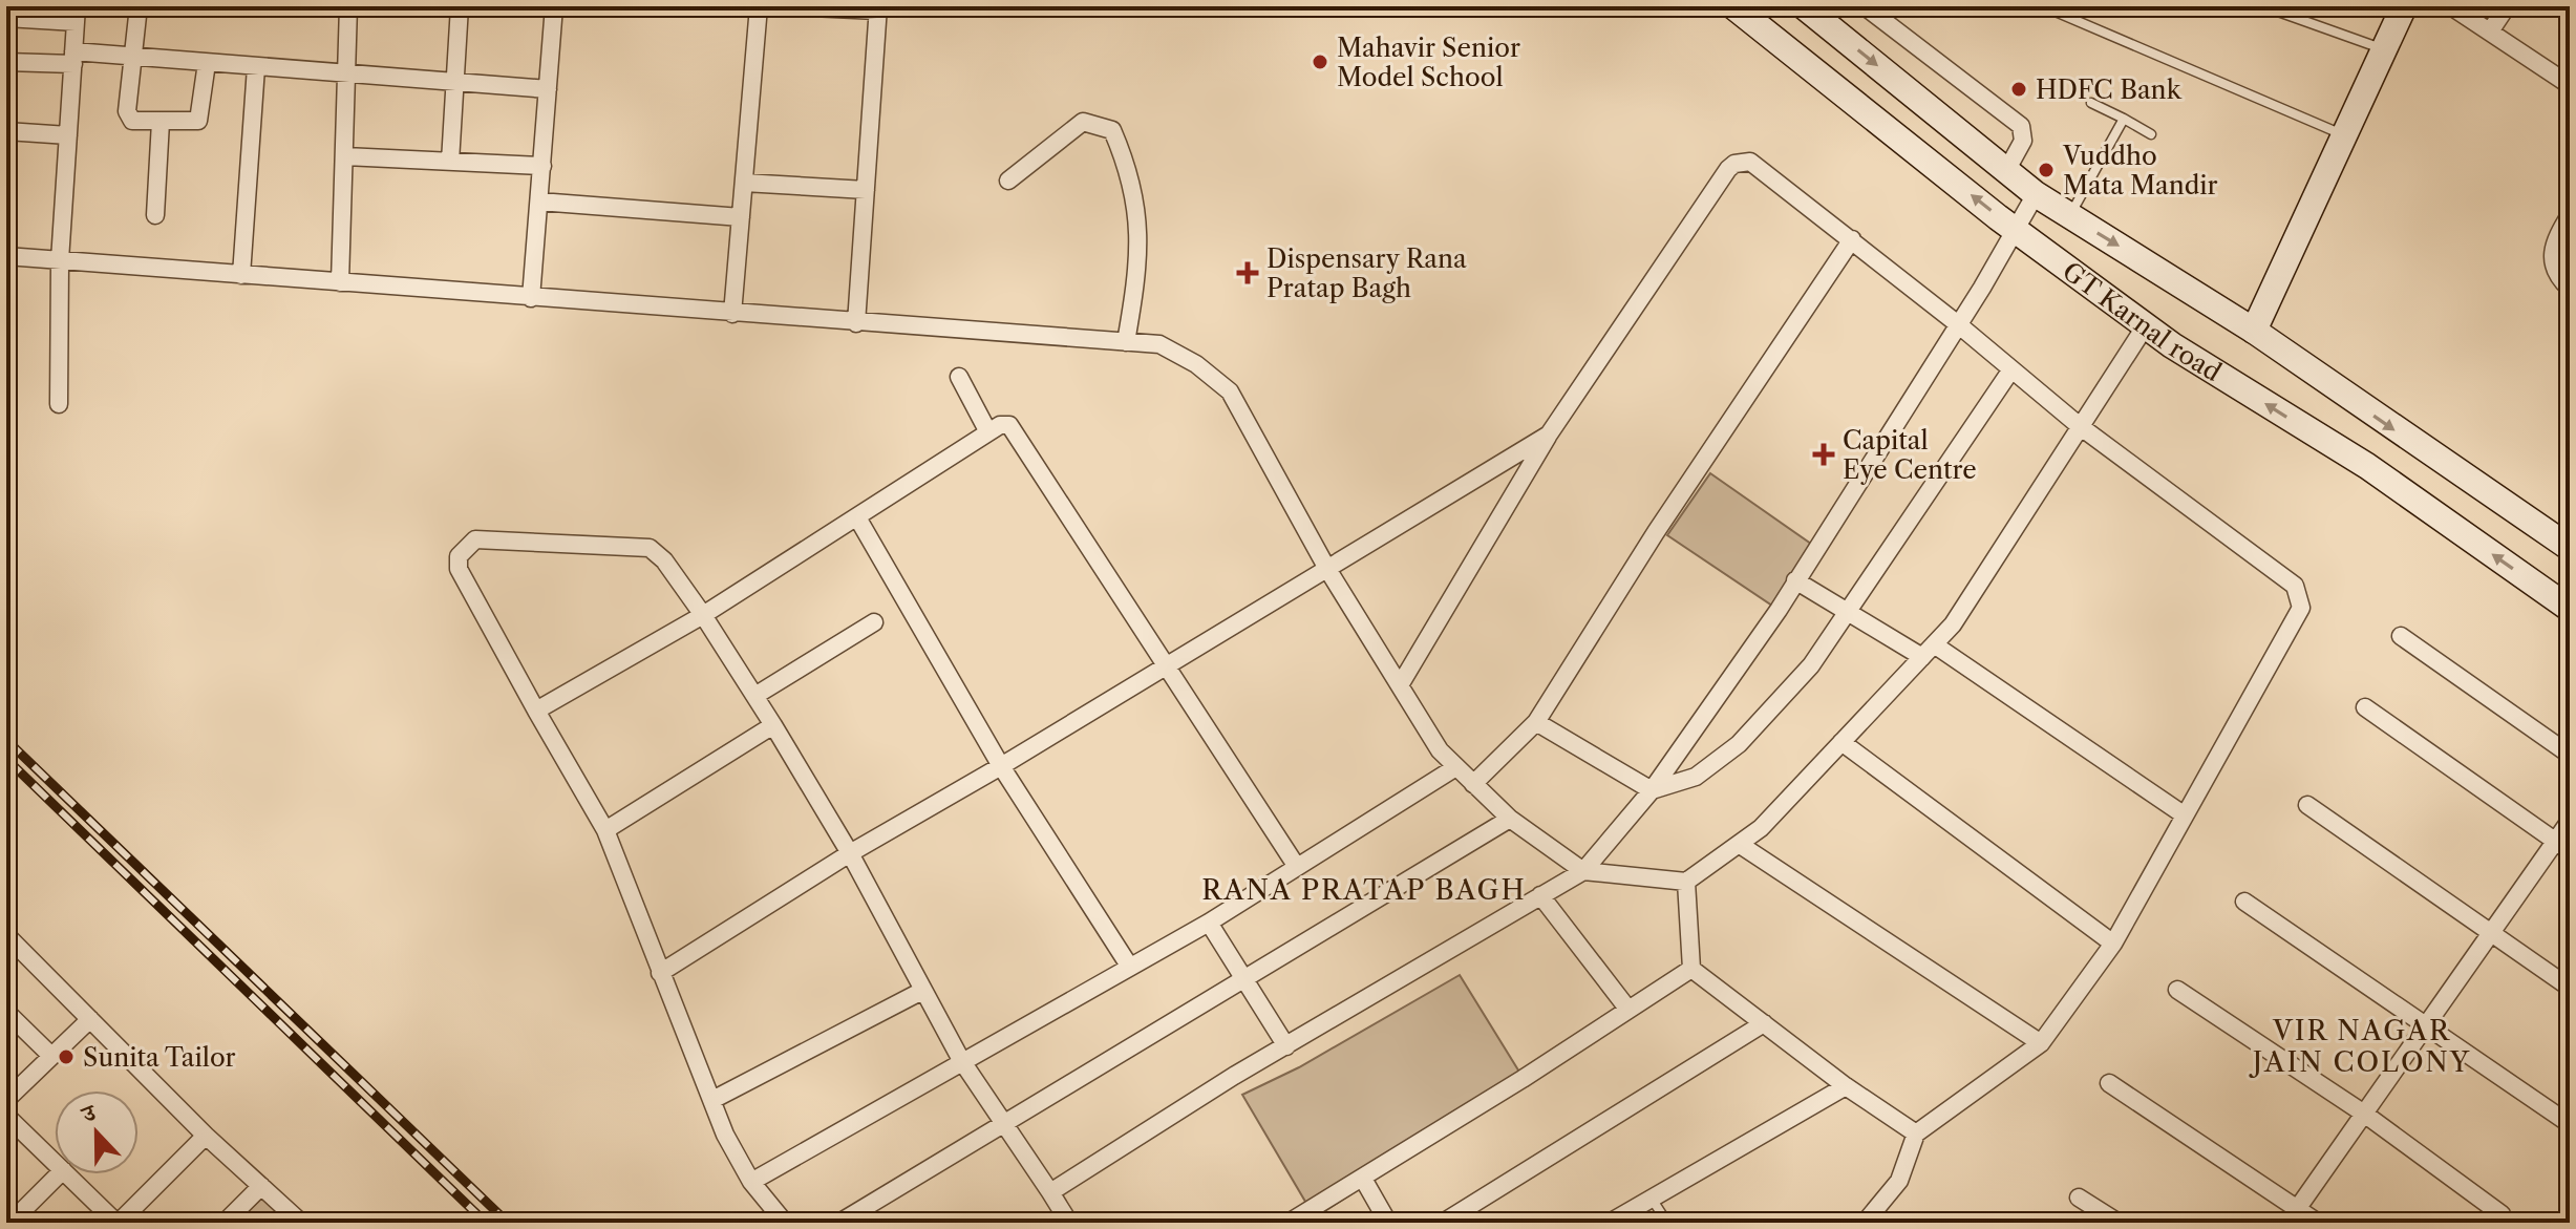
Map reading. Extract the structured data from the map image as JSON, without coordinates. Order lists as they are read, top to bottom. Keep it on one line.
{"streets":{"main road":["GT Karnal road"]},"districts":["RANA PRATAP BAGH","VIR NAGAR JAIN COLONY"],"places":{"other":["Mahavir Senior Model School","HDFC Bank","Vuddho Mata Mandir","Sunita Tailor"],"health":["Dispensary Rana Pratap Bagh","Capital Eye Centre"]},"north":"top"}
